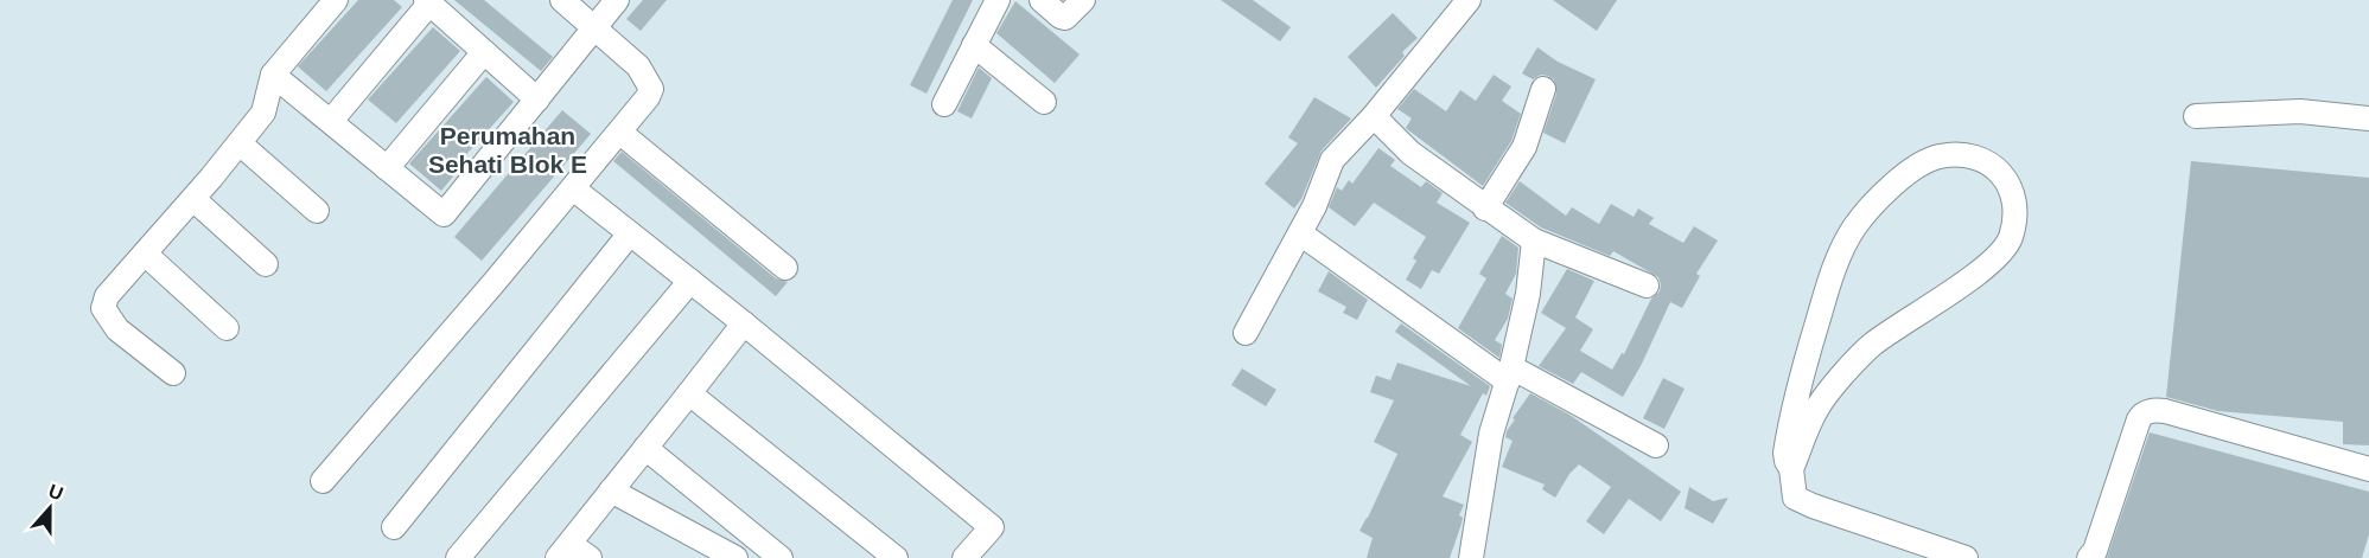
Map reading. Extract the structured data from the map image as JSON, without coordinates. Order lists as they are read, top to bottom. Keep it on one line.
{"districts":["Perumahan Sehati Blok E"],"north":"top"}
